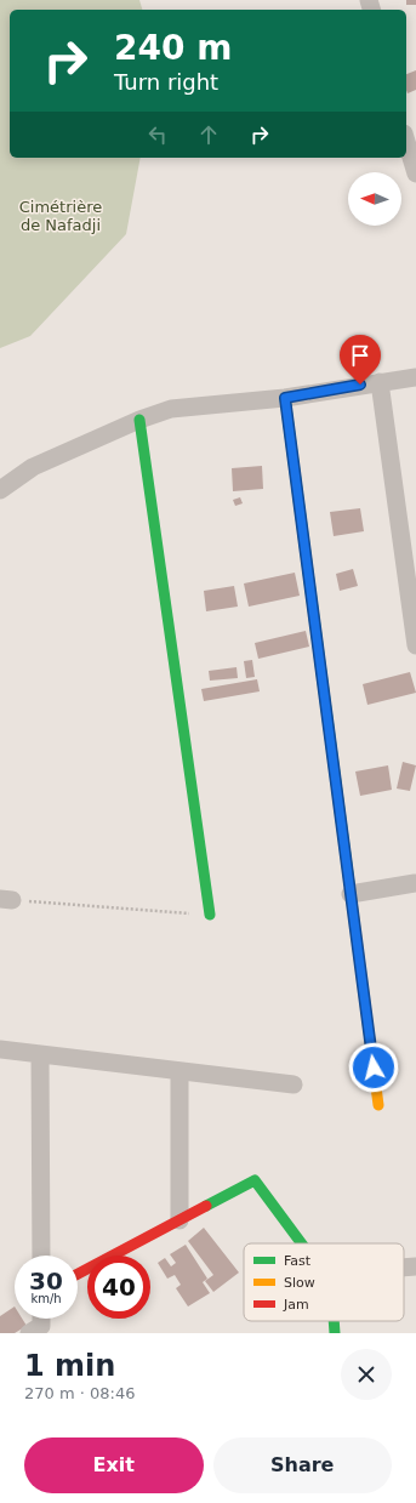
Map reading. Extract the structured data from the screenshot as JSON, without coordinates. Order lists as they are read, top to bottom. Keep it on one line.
{"parks":["Cimétrière de Nafadji"],"legend":["Fast","Slow","Jam"],"north":"left","page":{"turn":["240 m","Turn right"],"speed":"30 km/h","limit":"40","heading":["1 min","270 m · 08:46"],"buttons":["Exit","Share"]}}
